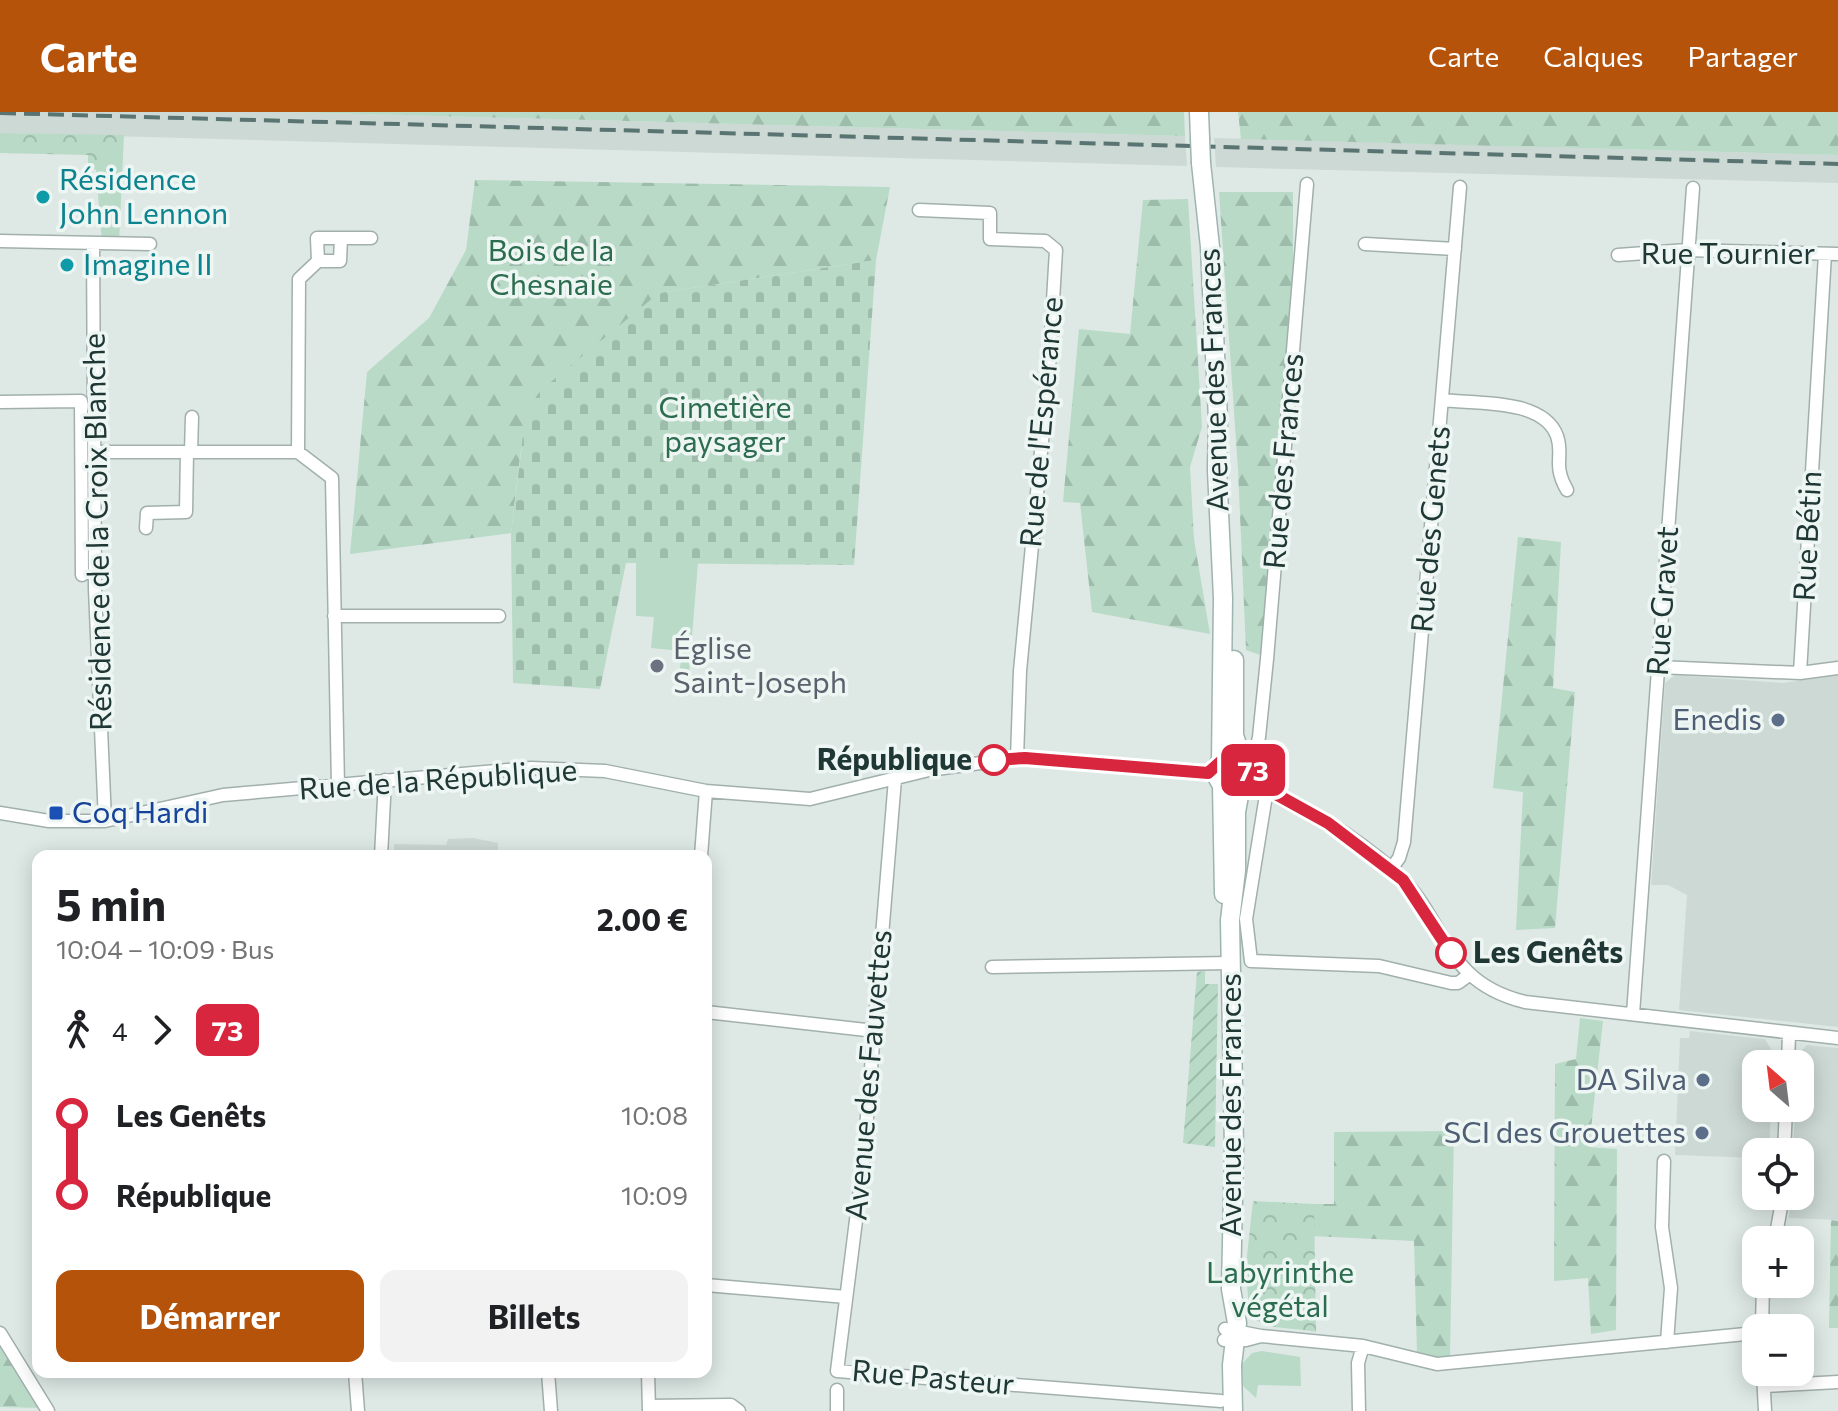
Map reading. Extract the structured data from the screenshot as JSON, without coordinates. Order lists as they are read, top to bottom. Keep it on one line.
{"streets":{"main road":["Avenue des Frances"],"street":["Rue Tournier","Rue de l'Espérance","Rue des Frances","Rue des Genets","Résidence de la Croix Blanche","Rue Bétin","Rue Gravet","Rue de la République","Avenue des Fauvettes","Rue Pasteur"]},"crossings":[["Rue Tournier","Rue Bétin"],["Rue Tournier","Rue Gravet"],["Avenue des Frances","Rue des Frances"],["Avenue des Frances","Rue de la République"],["Avenue des Frances","Rue Pasteur"],["Rue de l'Espérance","Rue de la République"],["Rue des Frances","Rue de la République"],["Résidence de la Croix Blanche","Rue de la République"],["Rue de la République","Avenue des Fauvettes"],["Avenue des Fauvettes","Rue Pasteur"]],"parks":["Bois de la Chesnaie","Cimetière paysager","Labyrinthe végétal"],"places":{"other":["Résidence John Lennon","Imagine II","Église Saint-Joseph","Enedis","République","Les Genêts","DA Silva","SCI des Grouettes"],"transit":["Coq Hardi"]},"lines":["bus line 73"],"north":"top left","page":{"header":"Carte","nav":["Carte","Calques","Partager"],"on_map":"73","heading":["5 min","10:04 – 10:09 · Bus","2.00 €"],"legs":["4","73"],"map_buttons":["+","−"],"list":[{"name":"Les Genêts","value":"10:08"},{"name":"République","value":"10:09"}],"buttons":["Démarrer","Billets"]}}
